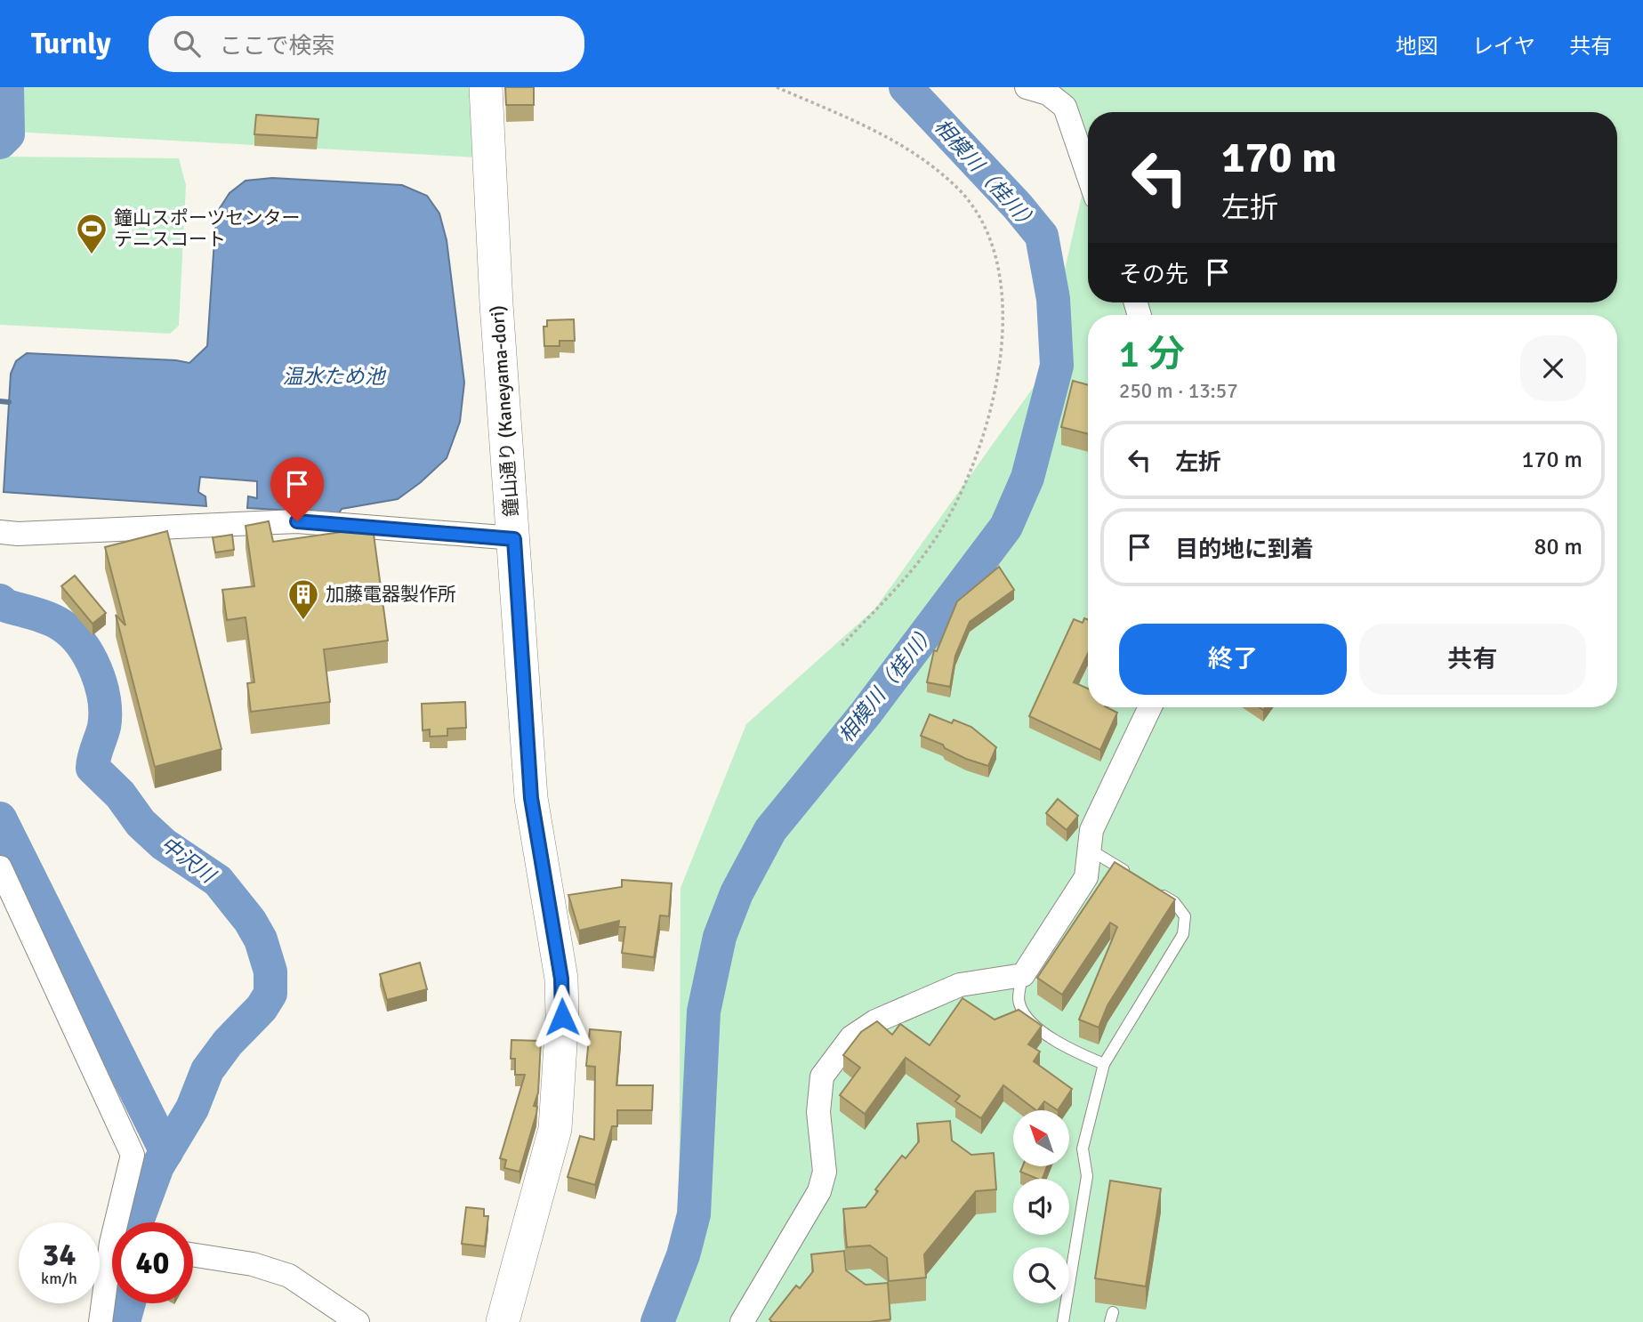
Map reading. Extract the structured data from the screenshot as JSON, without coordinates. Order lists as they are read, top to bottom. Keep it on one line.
{"streets":{"street":["鐘山通り (Kaneyama-dori)"]},"water":["相模川（桂川）","温水ため池","中沢川"],"places":{"sports":["鐘山スポーツセンター テニスコート"],"building":["加藤電器製作所"]},"north":"top left","page":{"header":"Turnly","search":"ここで検索","nav":["地図","レイヤ","共有"],"turn":["170 m","左折"],"then":"その先","heading":["1 分","250 m · 13:57"],"list":[{"name":"左折","value":"170 m"},{"name":"目的地に到着","value":"80 m"}],"buttons":["終了","共有"],"speed":"34 km/h","limit":"40"}}
